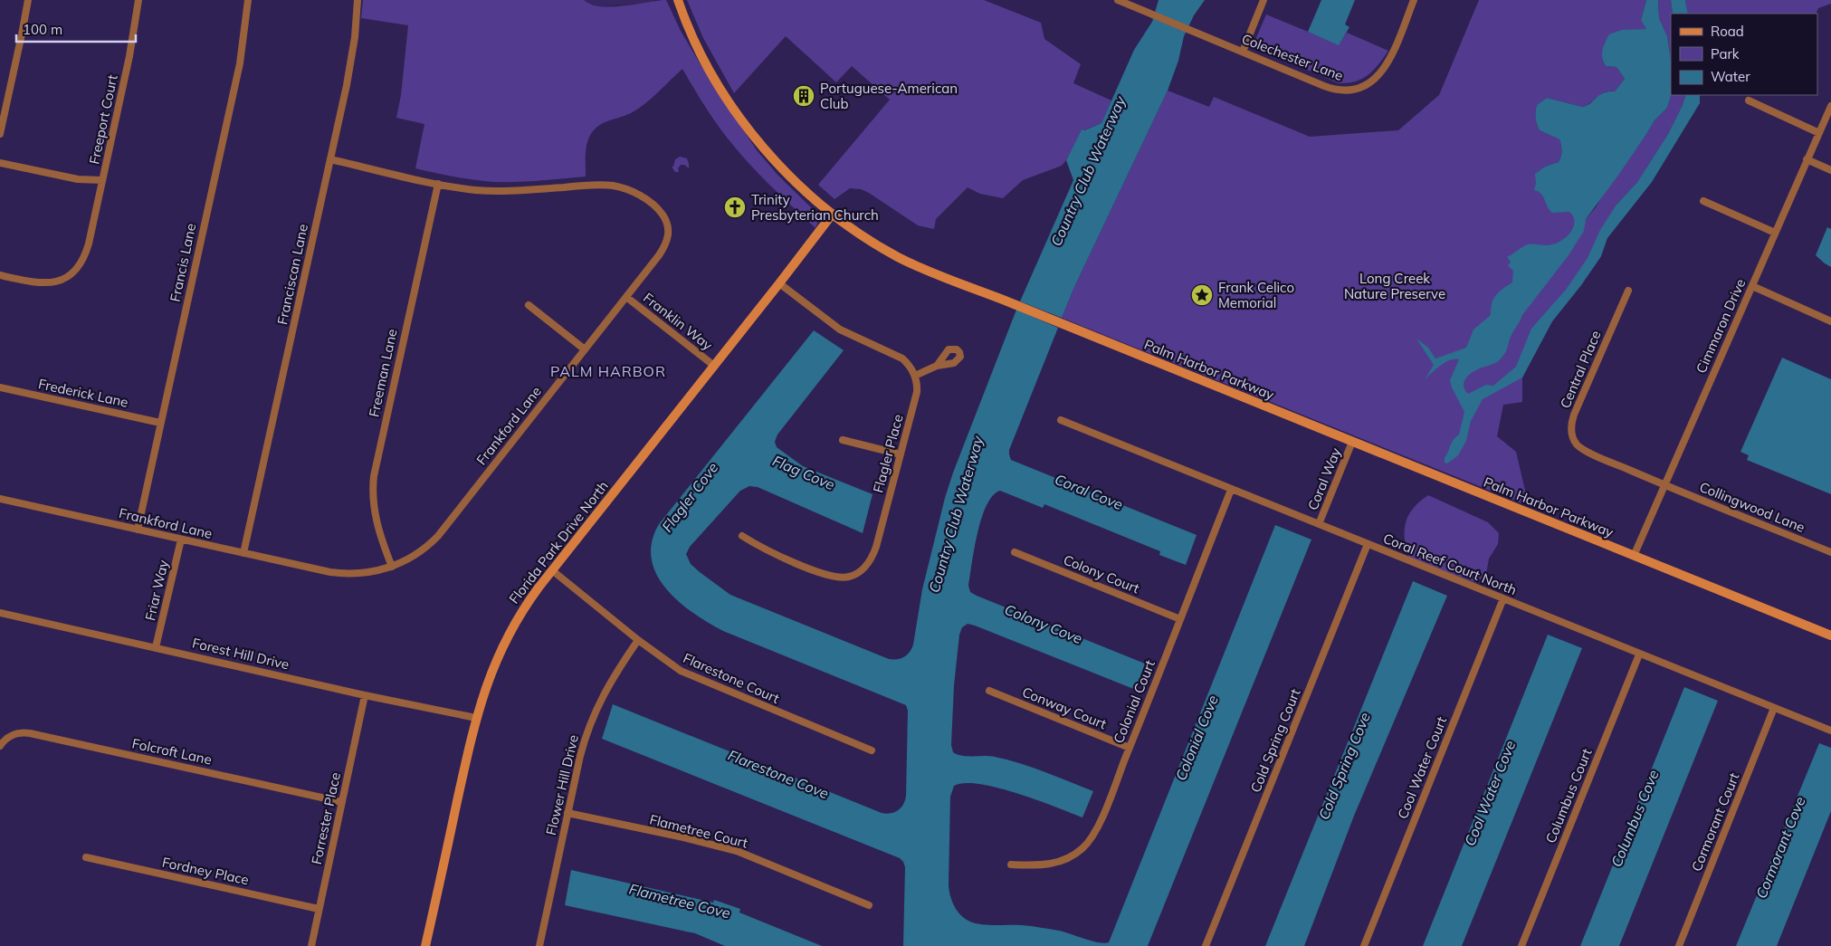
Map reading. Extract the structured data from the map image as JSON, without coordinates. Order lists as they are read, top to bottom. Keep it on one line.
{"streets":{"street":["Colechester Lane","Freeport Court","Francis Lane","Franciscan Lane","Franklin Way","Cimmaron Drive","Palm Harbor Parkway","Central Place","Freeman Lane","Frederick Lane","Frankford Lane","Flagler Place","Coral Way","Collingwood Lane","Florida Park Drive North","Coral Reef Court North","Colony Court","Friar Way","Forest Hill Drive","Flarestone Court","Colonial Court","Conway Court","Cold Spring Court","Folcroft Lane","Cool Water Court","Flower Hill Drive","Columbus Court","Forrester Place","Cormorant Court","Flametree Court","Fordney Place"]},"crossings":[["Francis Lane","Frederick Lane"],["Francis Lane","Frankford Lane"],["Franciscan Lane","Frankford Lane"],["Franklin Way","Frankford Lane"],["Franklin Way","Florida Park Drive North"],["Cimmaron Drive","Palm Harbor Parkway"],["Cimmaron Drive","Central Place"],["Cimmaron Drive","Collingwood Lane"],["Palm Harbor Parkway","Coral Way"],["Palm Harbor Parkway","Florida Park Drive North"],["Central Place","Collingwood Lane"],["Freeman Lane","Frankford Lane"],["Frankford Lane","Friar Way"],["Coral Way","Coral Reef Court North"],["Florida Park Drive North","Forest Hill Drive"],["Florida Park Drive North","Flarestone Court"],["Coral Reef Court North","Colonial Court"],["Coral Reef Court North","Cold Spring Court"],["Coral Reef Court North","Cool Water Court"],["Coral Reef Court North","Columbus Court"],["Coral Reef Court North","Cormorant Court"],["Colony Court","Colonial Court"],["Friar Way","Forest Hill Drive"],["Forest Hill Drive","Forrester Place"],["Flarestone Court","Flower Hill Drive"],["Colonial Court","Conway Court"],["Folcroft Lane","Forrester Place"],["Flower Hill Drive","Flametree Court"],["Forrester Place","Fordney Place"]],"districts":["PALM HARBOR"],"water":["Country Club Waterway","Flag Cove","Coral Cove","Flagler Cove","Colony Cove","Colonial Cove","Cold Spring Cove","Flarestone Cove","Cool Water Cove","Columbus Cove","Cormorant Cove","Flametree Cove"],"parks":["Long Creek Nature Preserve"],"places":{"building":["Portuguese-American Club"],"church":["Trinity Presbyterian Church"],"place":["Frank Celico Memorial"]},"legend":["Road","Park","Water"],"scale_bar":"100 m"}
